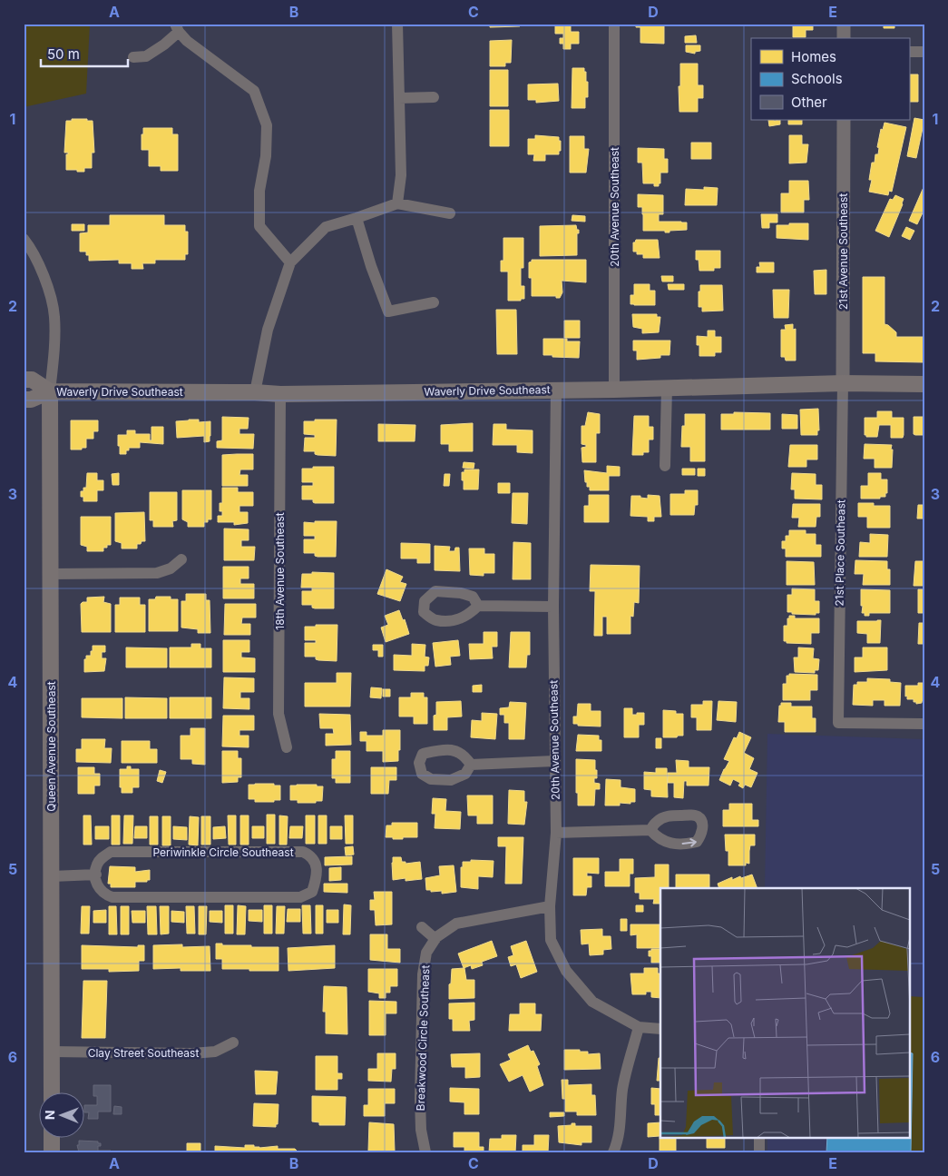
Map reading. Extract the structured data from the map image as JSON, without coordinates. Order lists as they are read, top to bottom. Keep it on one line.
{"streets":{"main road":["Waverly Drive Southeast","Queen Avenue Southeast"],"street":["20th Avenue Southeast","21st Avenue Southeast","21st Place Southeast","18th Avenue Southeast","Periwinkle Circle Southeast","Breakwood Circle Southeast","Clay Street Southeast"]},"crossings":[["20th Avenue Southeast","Waverly Drive Southeast"],["20th Avenue Southeast","Breakwood Circle Southeast"],["21st Avenue Southeast","Waverly Drive Southeast"],["21st Avenue Southeast","21st Place Southeast"],["Waverly Drive Southeast","21st Place Southeast"],["Waverly Drive Southeast","18th Avenue Southeast"],["Waverly Drive Southeast","Queen Avenue Southeast"],["Queen Avenue Southeast","Clay Street Southeast"]],"legend":["Homes","Schools","Other"],"scale_bar":"50 m","north":"left","grid":{"columns":["A","B","C","D","E"],"rows":["1","2","3","4","5","6"]}}
